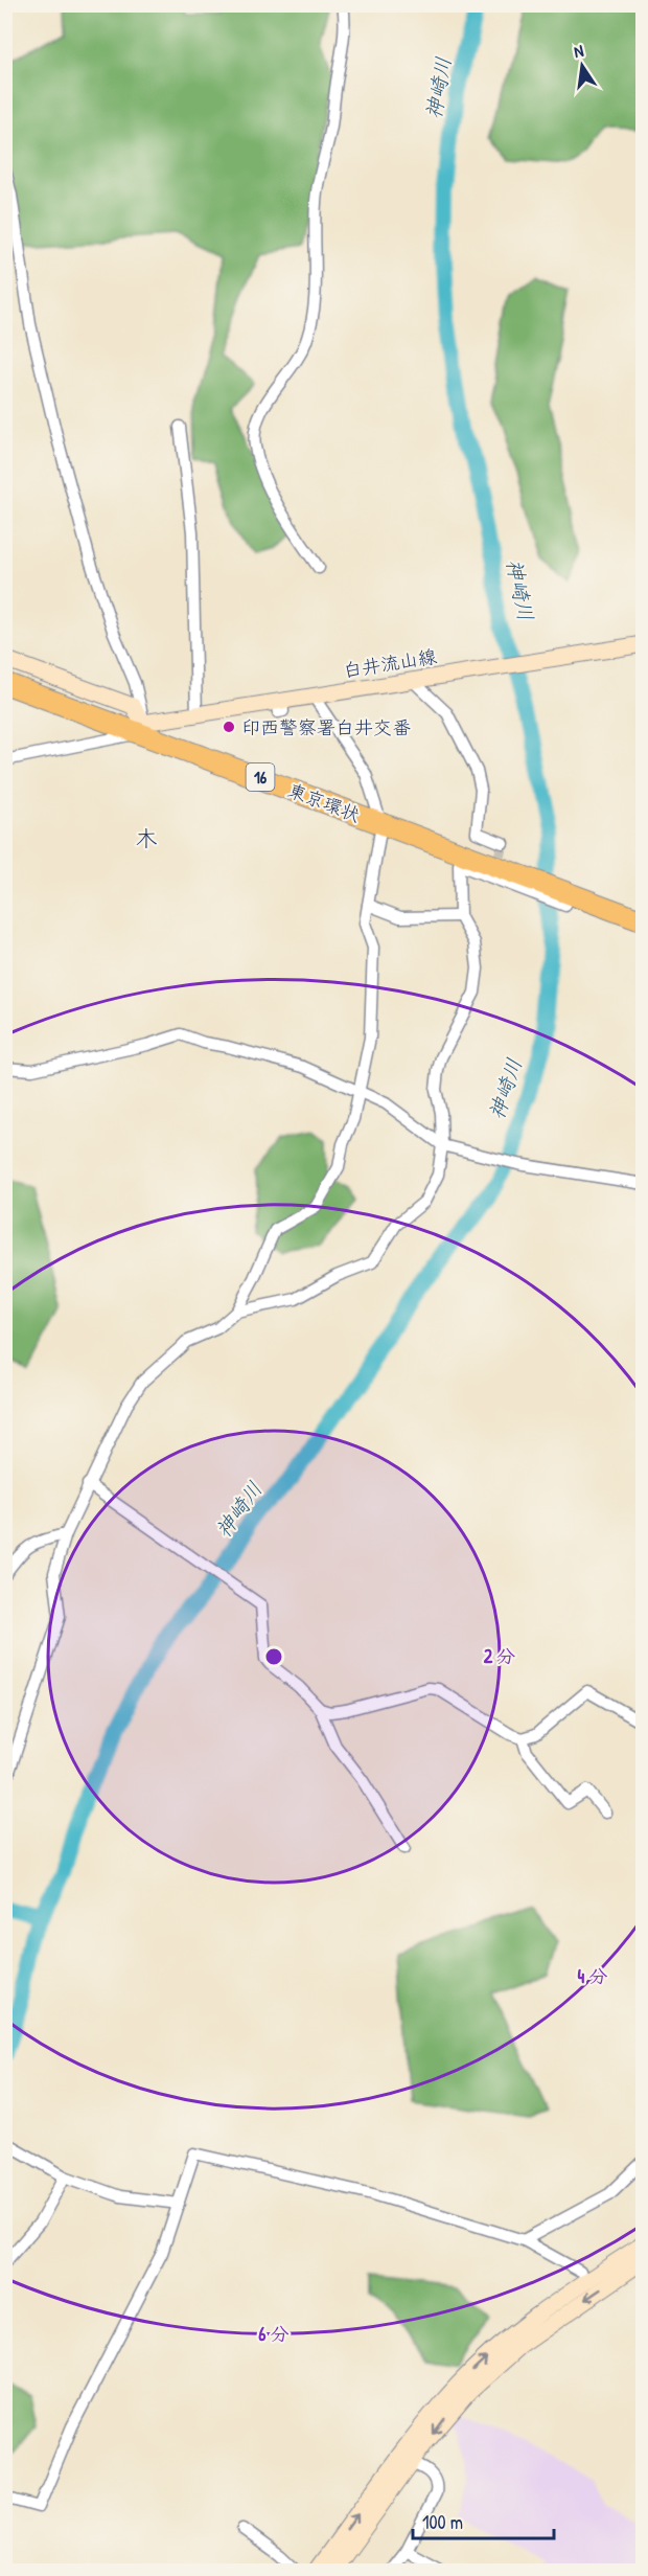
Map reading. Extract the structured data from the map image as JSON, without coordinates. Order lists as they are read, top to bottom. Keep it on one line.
{"streets":{"highway":["16","東京環状"],"main road":["白井流山線"]},"crossings":[["白井流山線","東京環状"]],"districts":["木"],"water":["神崎川"],"places":["印西警察署白井交番"],"scale_bar":"100 m","north":"top","rings":["2 分","4 分","6 分"]}
